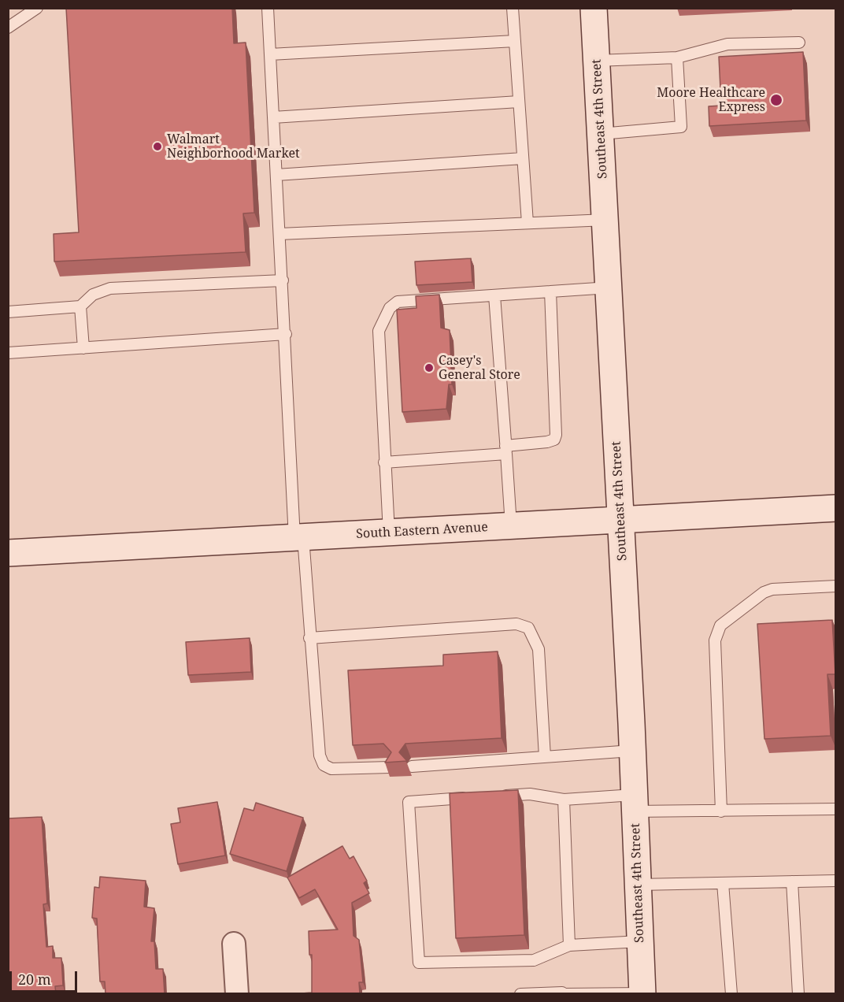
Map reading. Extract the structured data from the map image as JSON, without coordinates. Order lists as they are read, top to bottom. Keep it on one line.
{"streets":{"main road":["Southeast 4th Street","South Eastern Avenue"]},"crossings":[["Southeast 4th Street","South Eastern Avenue"]],"places":["Moore Healthcare Express","Walmart Neighborhood Market","Casey's General Store"],"scale_bar":"20 m"}
